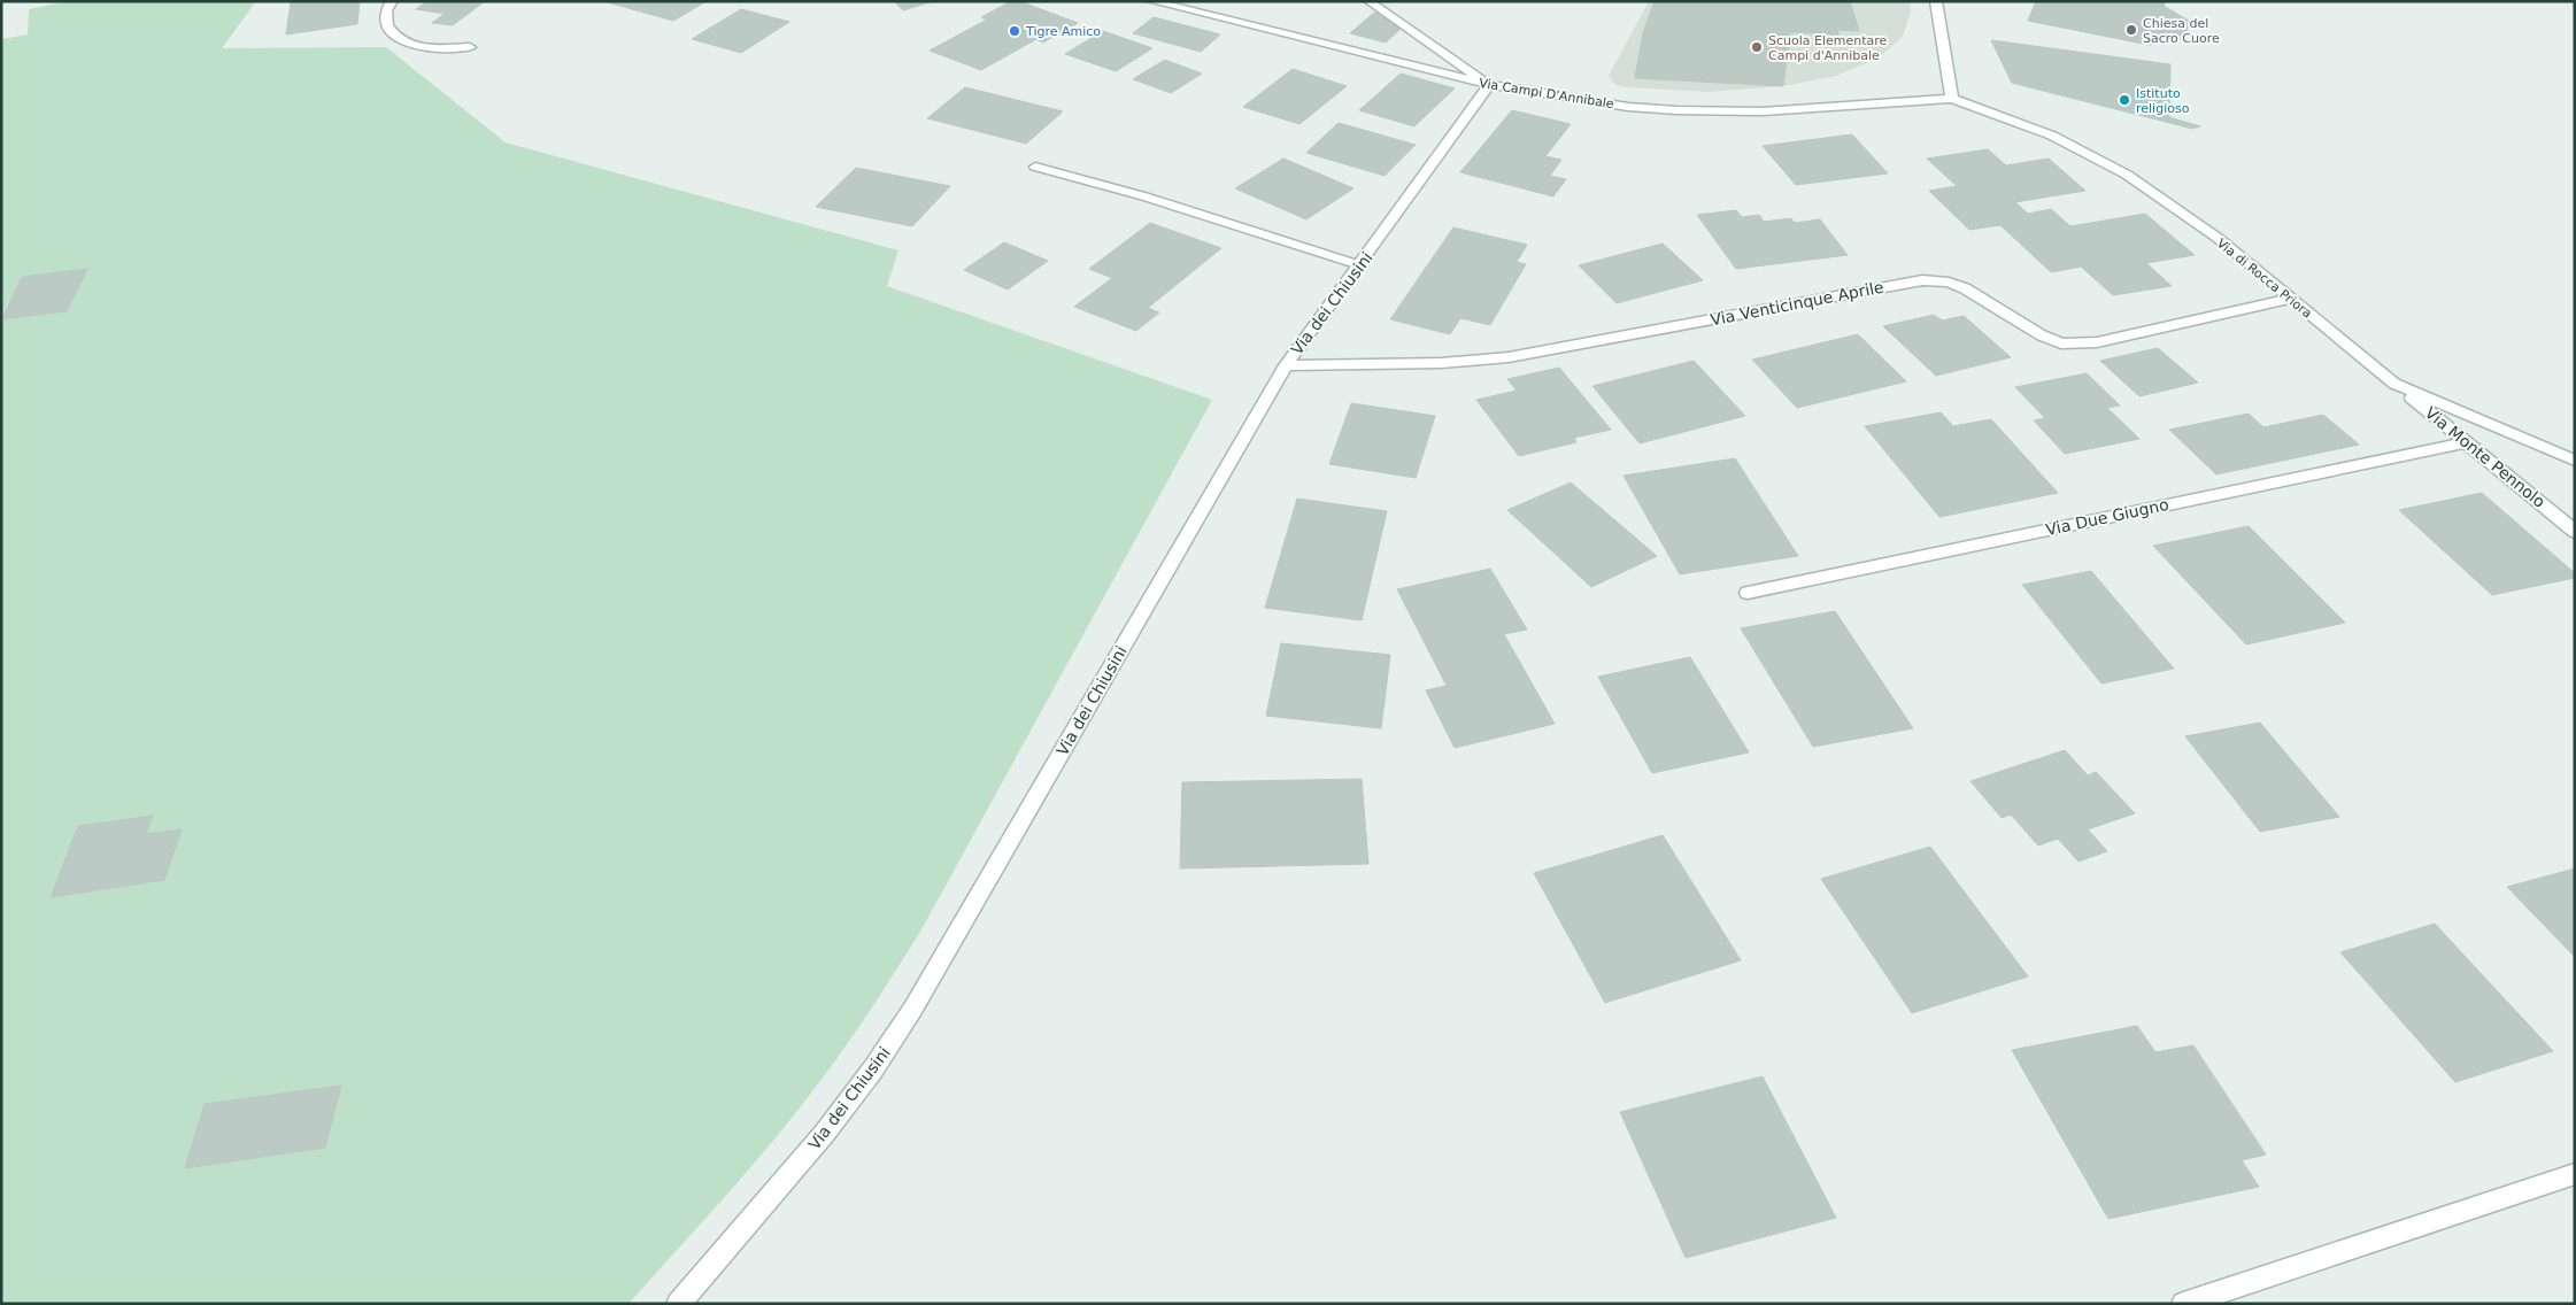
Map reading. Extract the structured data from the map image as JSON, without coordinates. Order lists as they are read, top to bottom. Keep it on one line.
{"streets":{"street":["Via Campi D'Annibale","Via di Rocca Priora","Via dei Chiusini","Via Venticinque Aprile","Via Monte Pennolo","Via Due Giugno"]},"crossings":[["Via Campi D'Annibale","Via di Rocca Priora"],["Via Campi D'Annibale","Via dei Chiusini"],["Via di Rocca Priora","Via Venticinque Aprile"],["Via di Rocca Priora","Via Monte Pennolo"],["Via dei Chiusini","Via Venticinque Aprile"],["Via Monte Pennolo","Via Due Giugno"]],"places":["Chiesa del Sacro Cuore","Tigre Amico","Scuola Elementare Campi d'Annibale","Istituto religioso"]}
